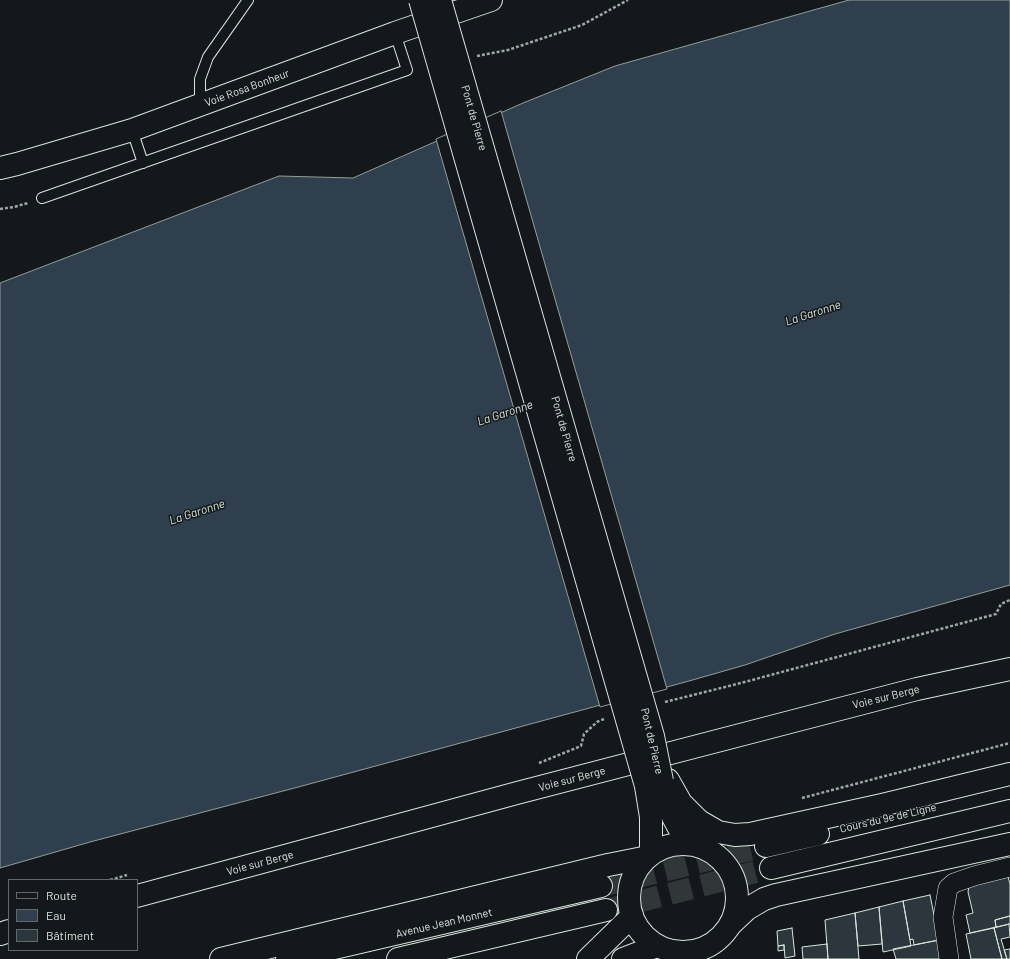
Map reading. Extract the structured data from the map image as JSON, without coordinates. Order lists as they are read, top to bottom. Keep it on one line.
{"streets":{"main road":["Voie Rosa Bonheur","Pont de Pierre","Voie sur Berge","Cours du 9e de Ligne","Avenue Jean Monnet"]},"water":["La Garonne"],"legend":["Route","Eau","Bâtiment"]}
